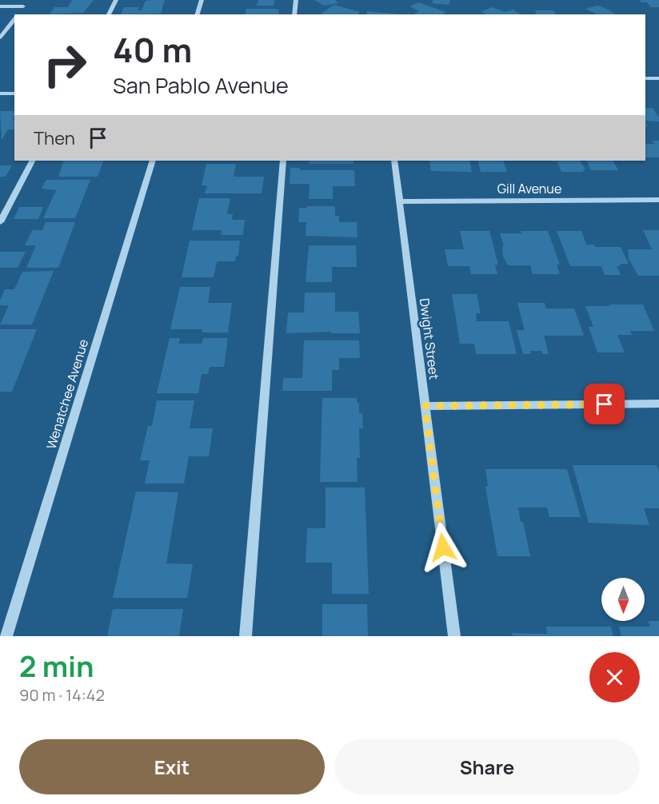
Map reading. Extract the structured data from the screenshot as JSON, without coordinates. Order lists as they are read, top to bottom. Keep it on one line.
{"streets":{"street":["Gill Avenue","Dwight Street","Wenatchee Avenue"]},"crossings":[["Gill Avenue","Dwight Street"]],"north":"bottom","page":{"turn":["40 m","San Pablo Avenue"],"then":"Then","heading":["2 min","90 m · 14:42"],"buttons":["Exit","Share"]}}
